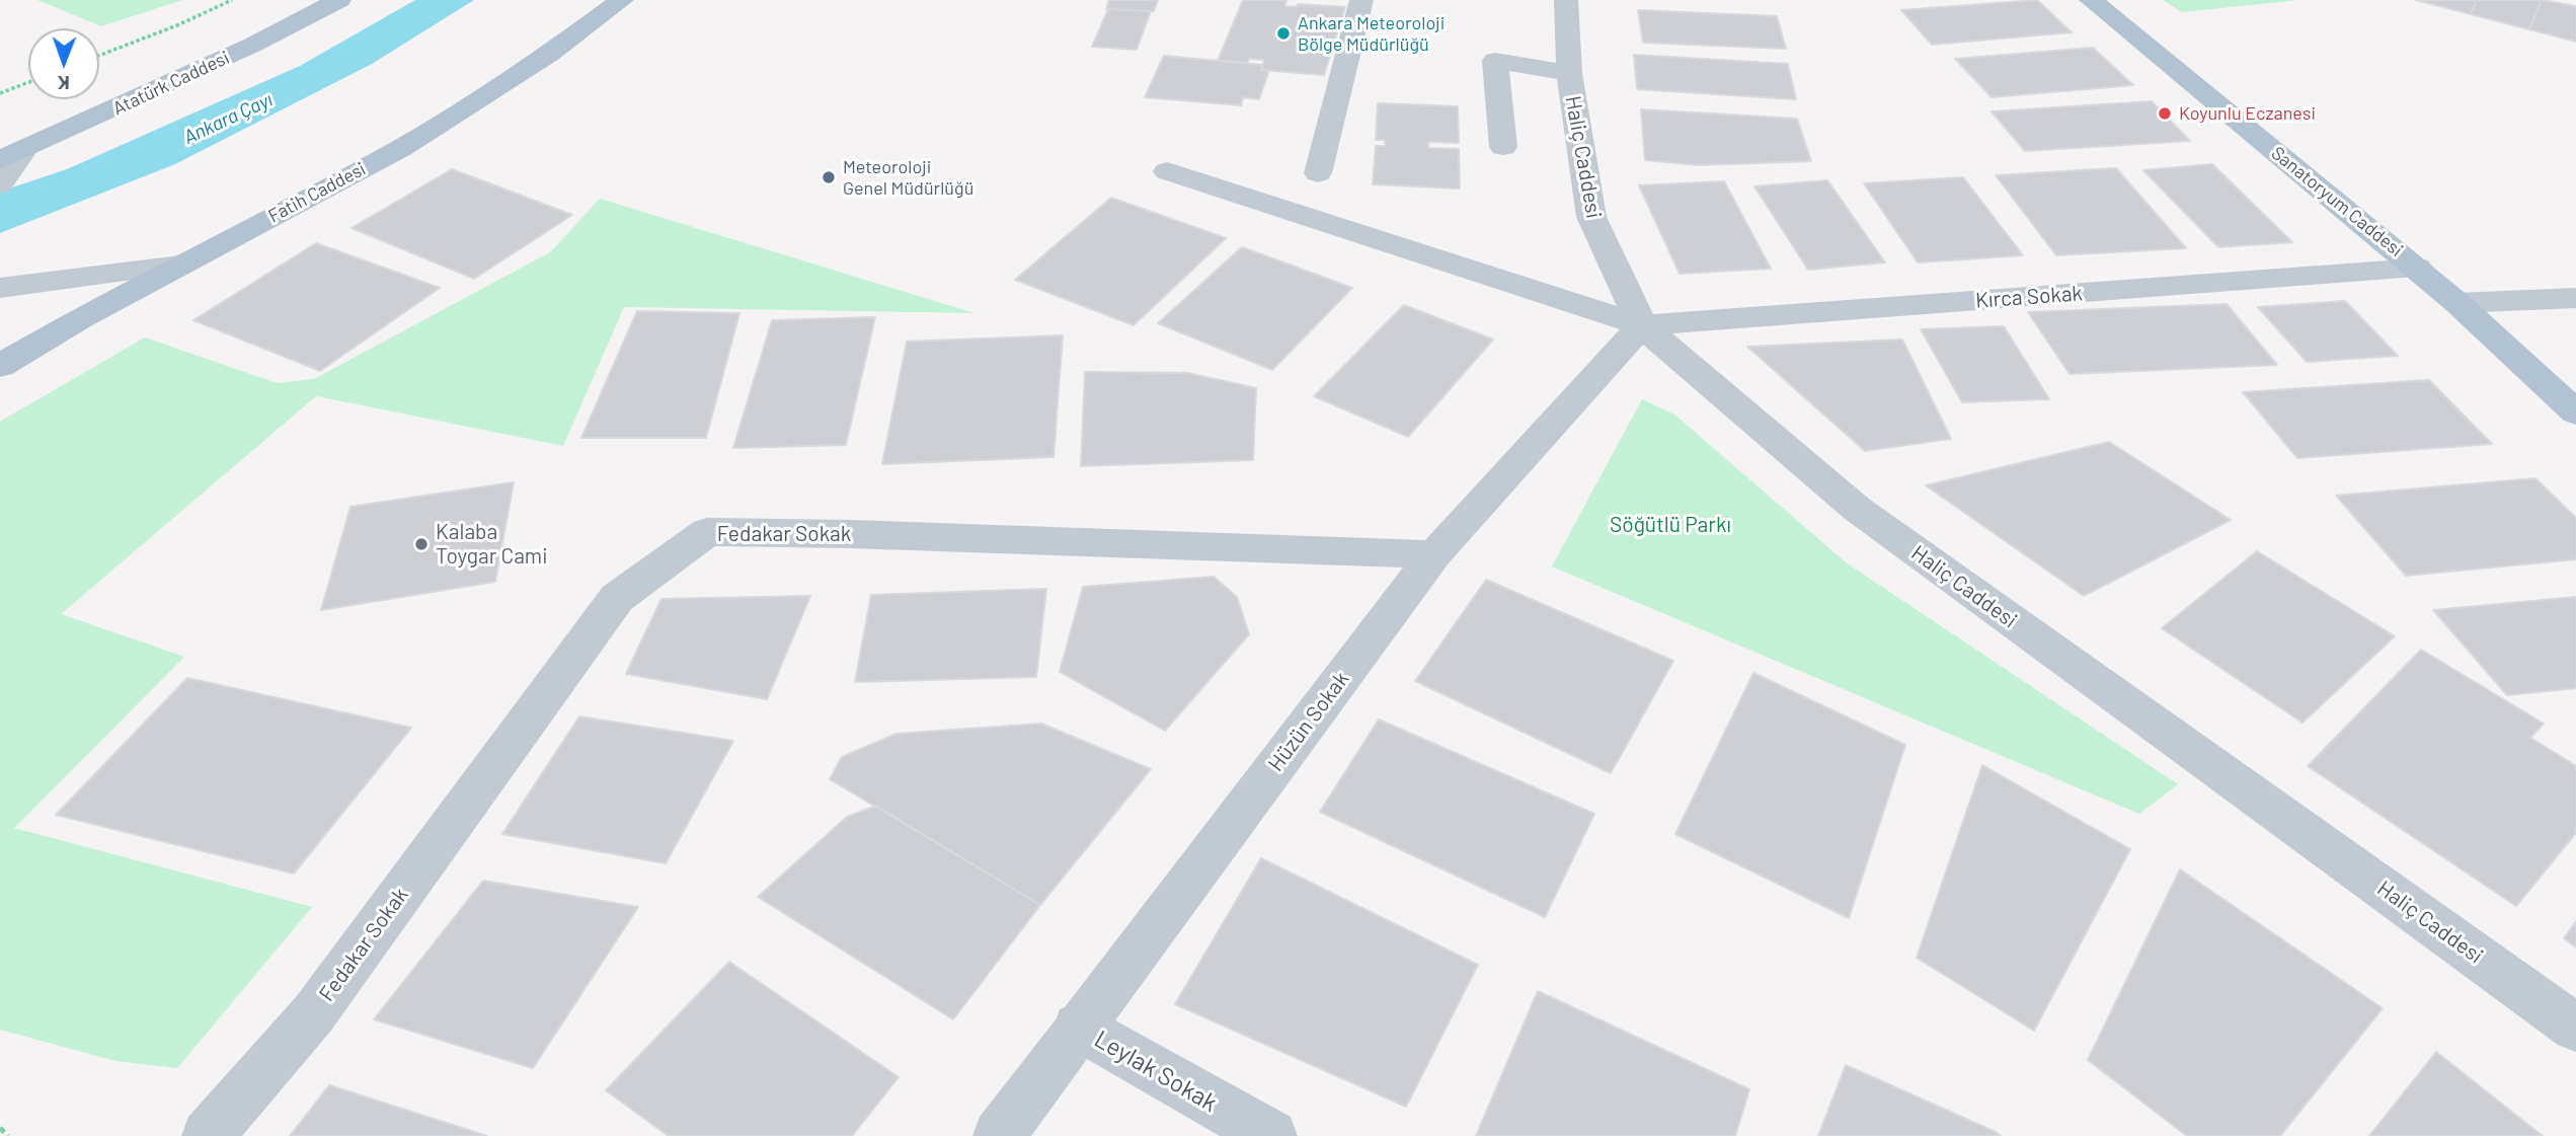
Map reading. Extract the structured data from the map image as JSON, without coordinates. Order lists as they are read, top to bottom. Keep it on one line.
{"streets":{"main road":["Atatürk Caddesi","Fatih Caddesi","Sanatoryum Caddesi"],"street":["Haliç Caddesi","Kırca Sokak","Fedakar Sokak","Hüzün Sokak","Leylak Sokak"]},"crossings":[["Haliç Caddesi","Kırca Sokak"],["Haliç Caddesi","Hüzün Sokak"],["Sanatoryum Caddesi","Kırca Sokak"],["Kırca Sokak","Hüzün Sokak"],["Fedakar Sokak","Hüzün Sokak"],["Hüzün Sokak","Leylak Sokak"]],"water":["Ankara Çayı"],"parks":["Söğütlü Parkı"],"places":["Ankara Meteoroloji Bölge Müdürlüğü","Koyunlu Eczanesi","Meteoroloji Genel Müdürlüğü","Kalaba Toygar Cami"],"north":"bottom"}
